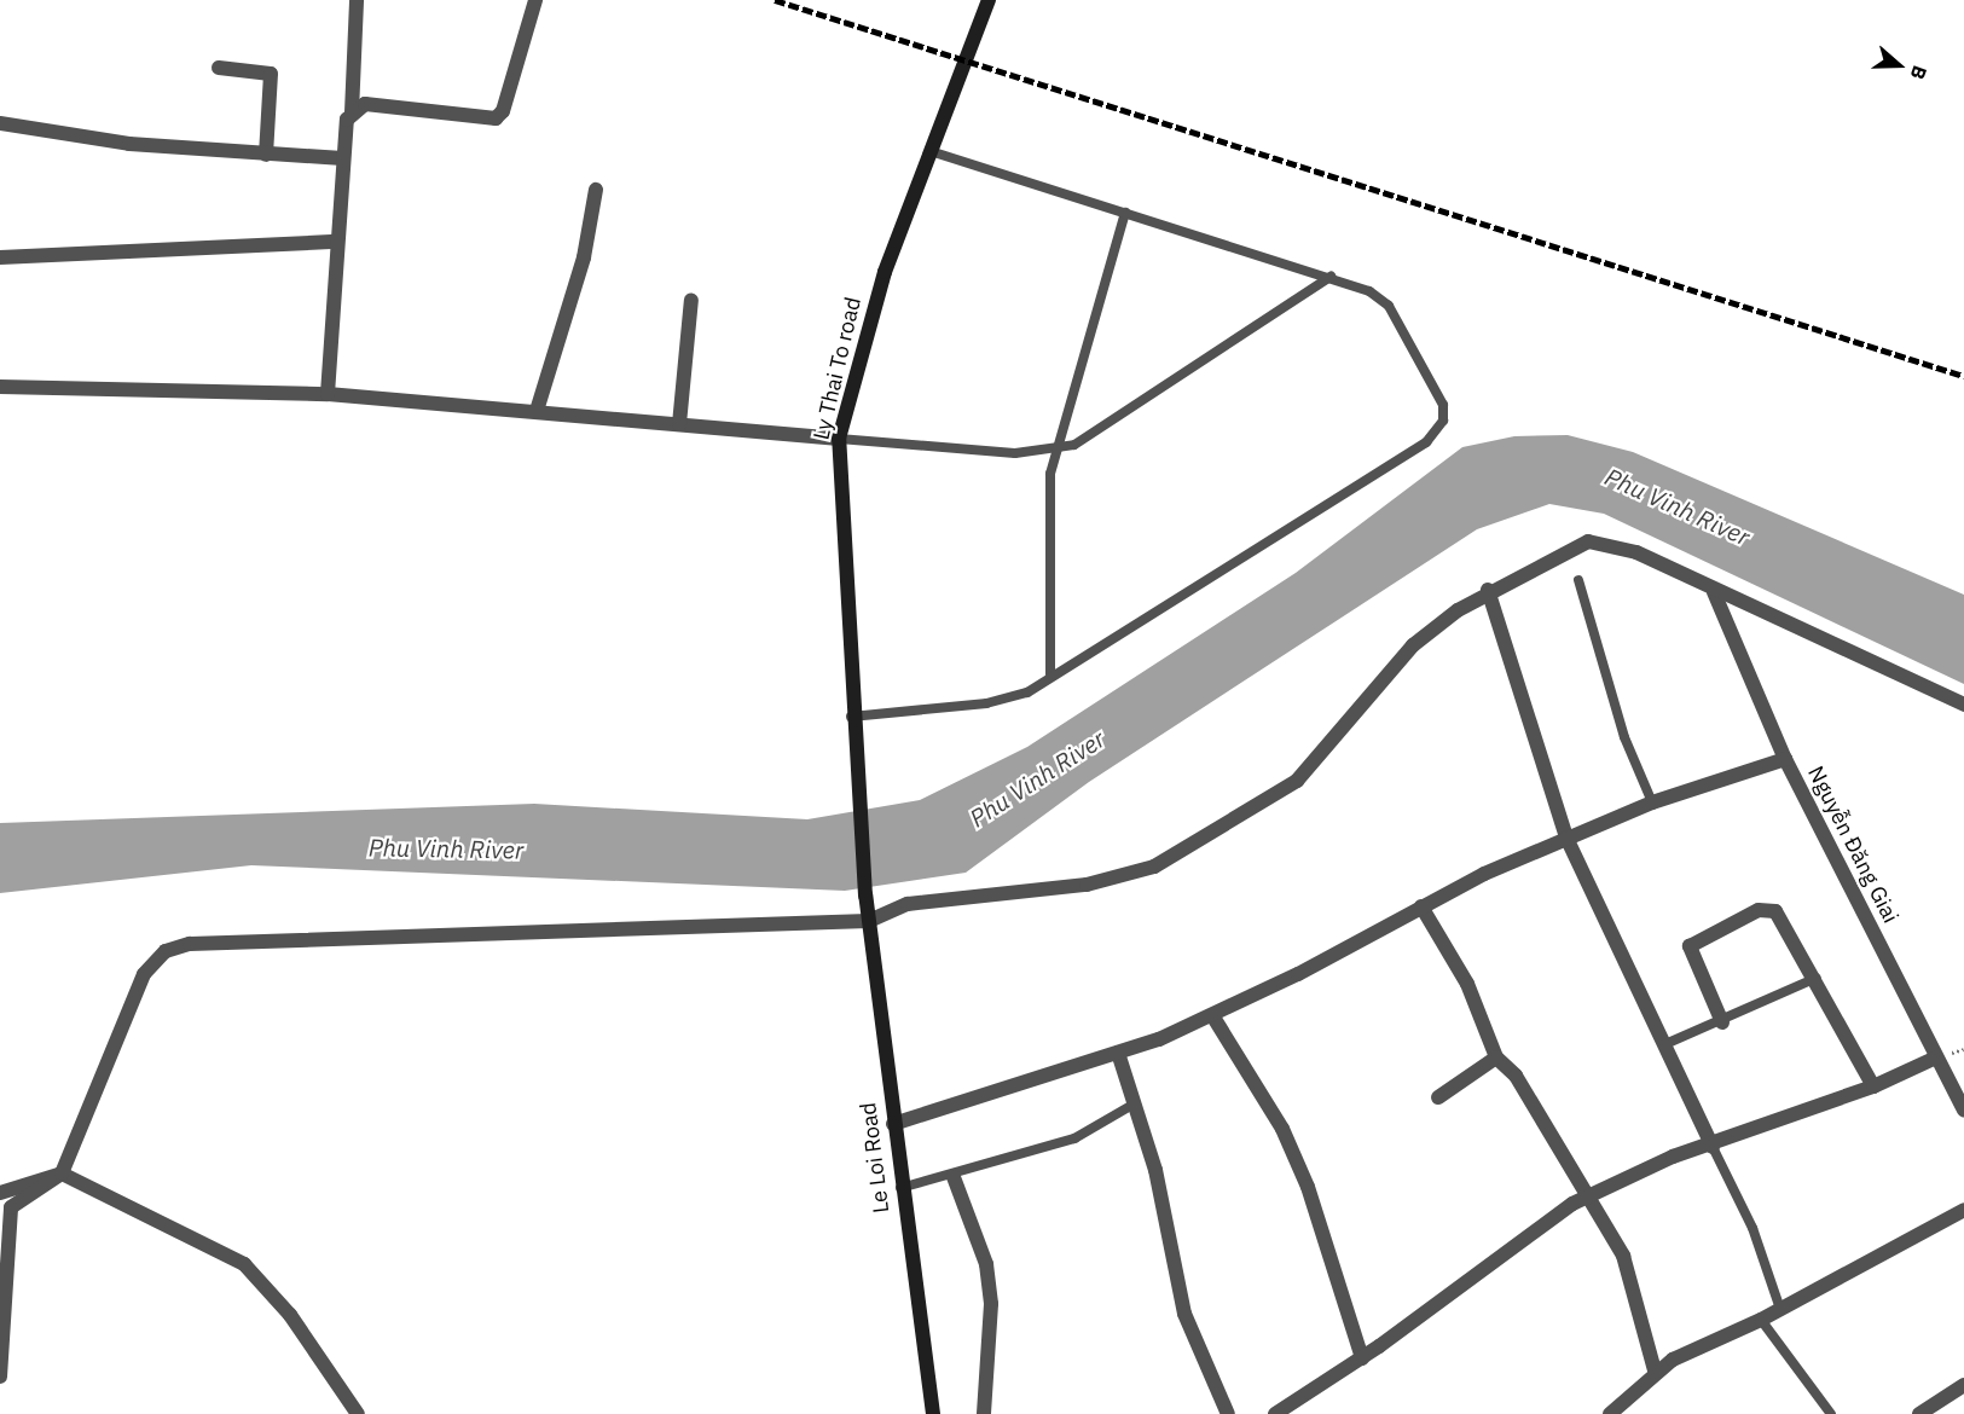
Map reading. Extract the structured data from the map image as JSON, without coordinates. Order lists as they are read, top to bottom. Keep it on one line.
{"streets":{"main road":["Ly Thai To road","Le Loi Road"],"street":["Nguyễn Đăng Giai"]},"crossings":[["Ly Thai To road","Le Loi Road"]],"water":["Phu Vinh River"],"north":"right"}
